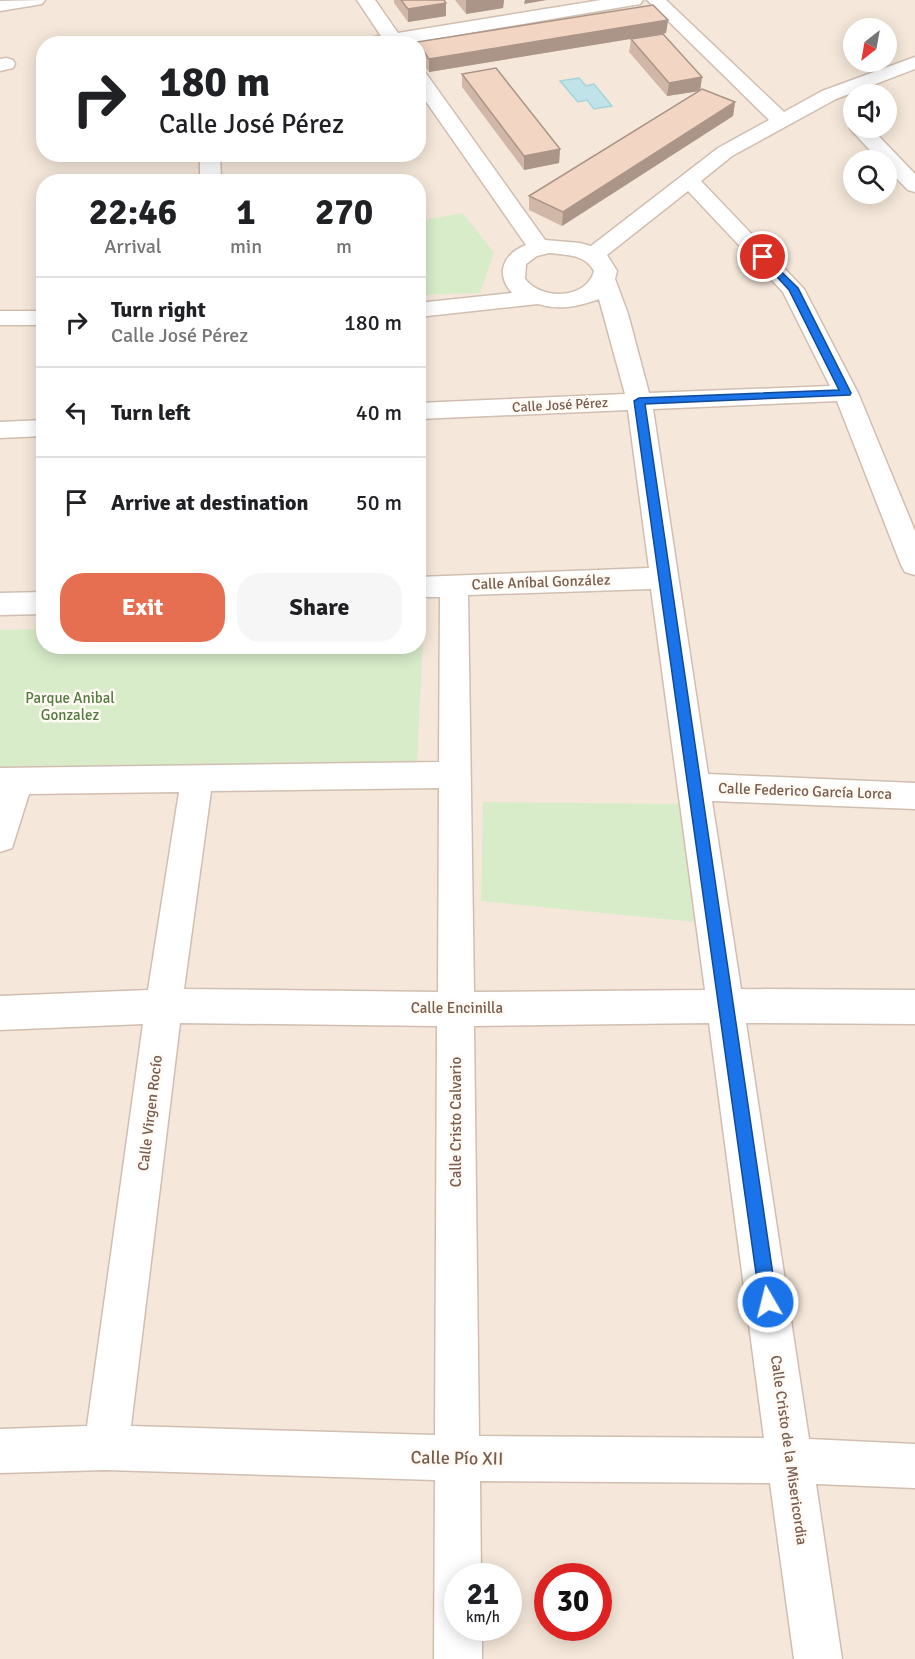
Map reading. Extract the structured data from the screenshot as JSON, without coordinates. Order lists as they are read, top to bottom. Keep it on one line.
{"streets":{"street":["Calle José Pérez","Calle Aníbal González","Calle Federico García Lorca","Calle Encinilla","Calle Virgen Rocío","Calle Cristo Calvario","Calle Cristo de la Misericordia","Calle Pío XII"]},"crossings":[["Calle José Pérez","Calle Cristo de la Misericordia"],["Calle Aníbal González","Calle Cristo Calvario"],["Calle Aníbal González","Calle Cristo de la Misericordia"],["Calle Federico García Lorca","Calle Cristo de la Misericordia"],["Calle Encinilla","Calle Virgen Rocío"],["Calle Encinilla","Calle Cristo Calvario"],["Calle Encinilla","Calle Cristo de la Misericordia"],["Calle Virgen Rocío","Calle Pío XII"],["Calle Cristo Calvario","Calle Pío XII"],["Calle Cristo de la Misericordia","Calle Pío XII"]],"parks":["Parque Anibal Gonzalez"],"north":"bottom left","page":{"turn":["180 m","Calle José Pérez"],"eta":["22:46","Arrival","1","min","270","m"],"list":[{"name":"Turn right","note":"Calle José Pérez","value":"180 m"},{"name":"Turn left","value":"40 m"},{"name":"Arrive at destination","value":"50 m"}],"buttons":["Exit","Share"],"speed":"21 km/h","limit":"30"}}
